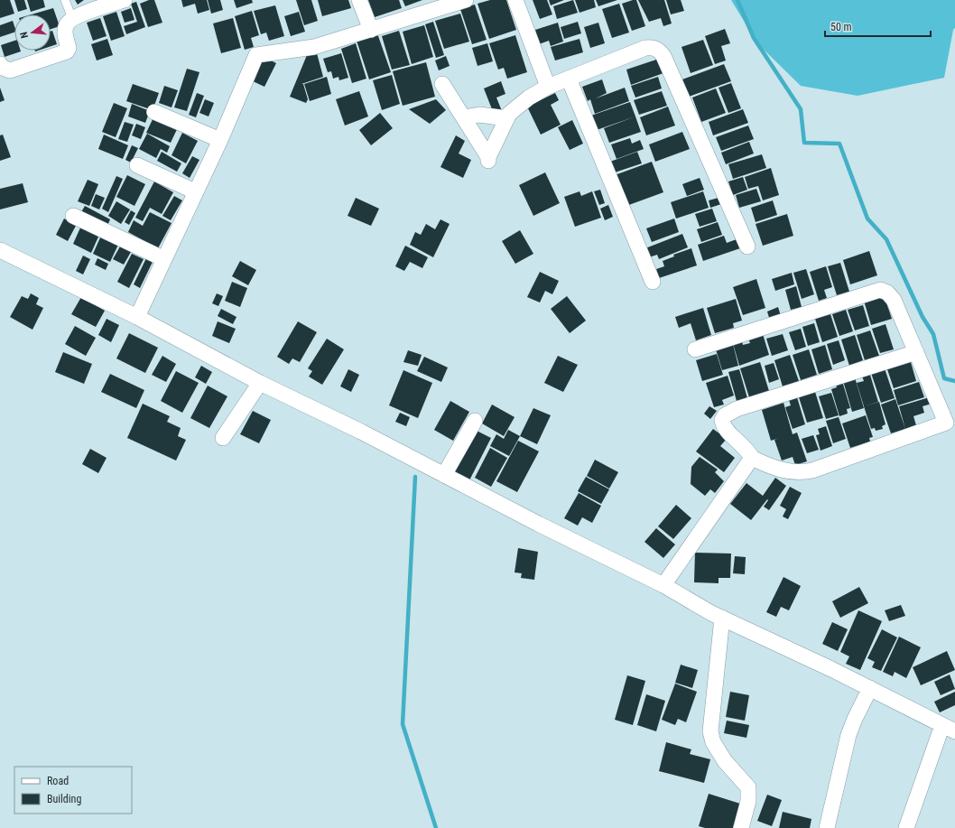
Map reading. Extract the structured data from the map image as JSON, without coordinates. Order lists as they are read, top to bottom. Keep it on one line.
{"legend":["Road","Building"],"scale_bar":"50 m","north":"left"}
